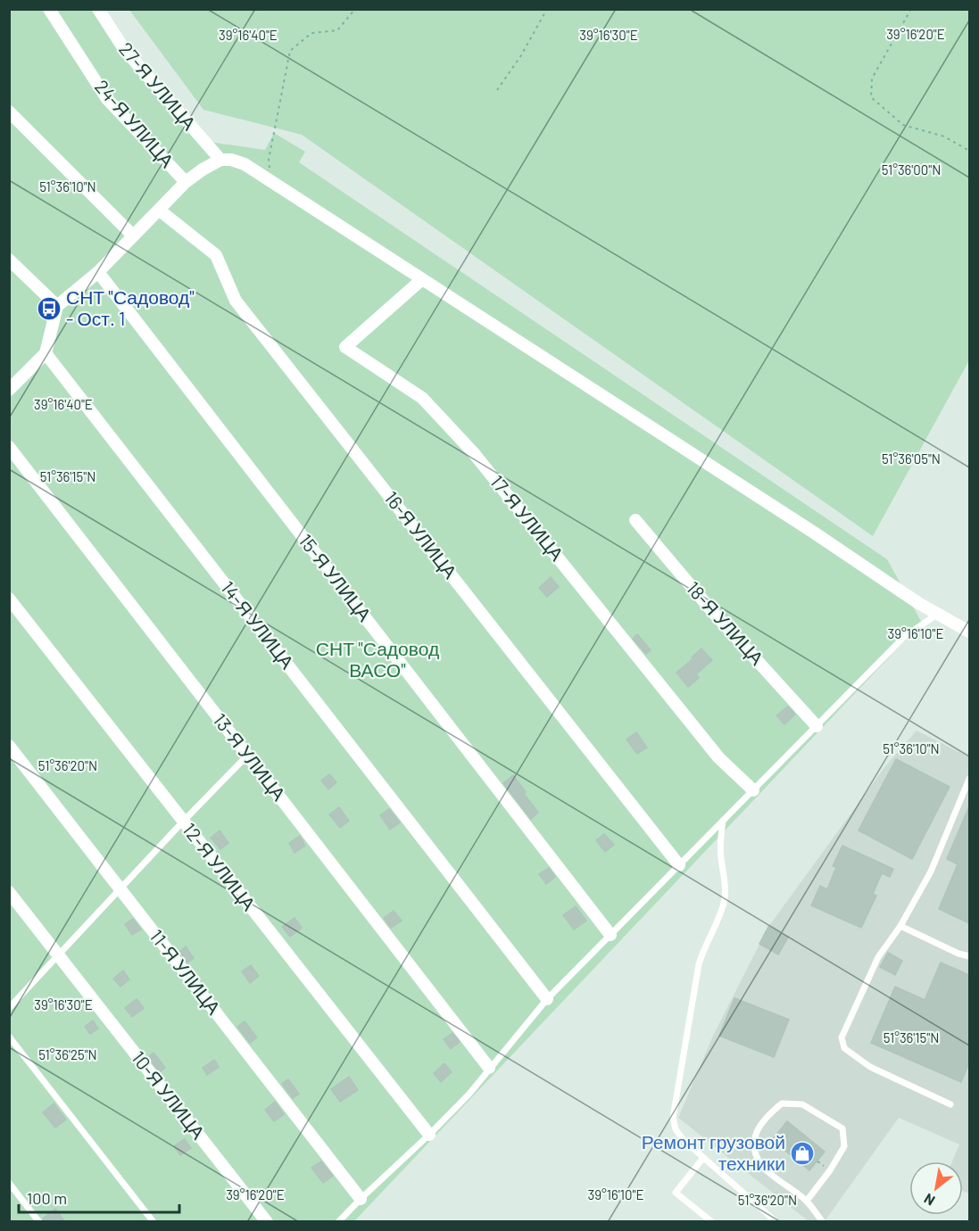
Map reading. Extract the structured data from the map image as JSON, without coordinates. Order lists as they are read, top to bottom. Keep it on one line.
{"streets":{"street":["27-Я УЛИЦА","24-Я УЛИЦА","17-Я УЛИЦА","16-Я УЛИЦА","15-Я УЛИЦА","18-Я УЛИЦА","14-Я УЛИЦА","13-Я УЛИЦА","12-Я УЛИЦА","11-Я УЛИЦА","10-Я УЛИЦА"]},"parks":["СНТ \"Садовод ВАСО\""],"places":{"bus stop":["СНТ \"Садовод\" - Ост. 1"],"shop":["Ремонт грузовой техники"]},"scale_bar":"100 m","north":"bottom left","coordinates":["39°16'20\"E","39°16'40\"E","39°16'30\"E","51°36'00\"N","51°36'10\"N","51°36'05\"N","51°36'15\"N","39°16'10\"E","51°36'20\"N","51°36'25\"N"]}
